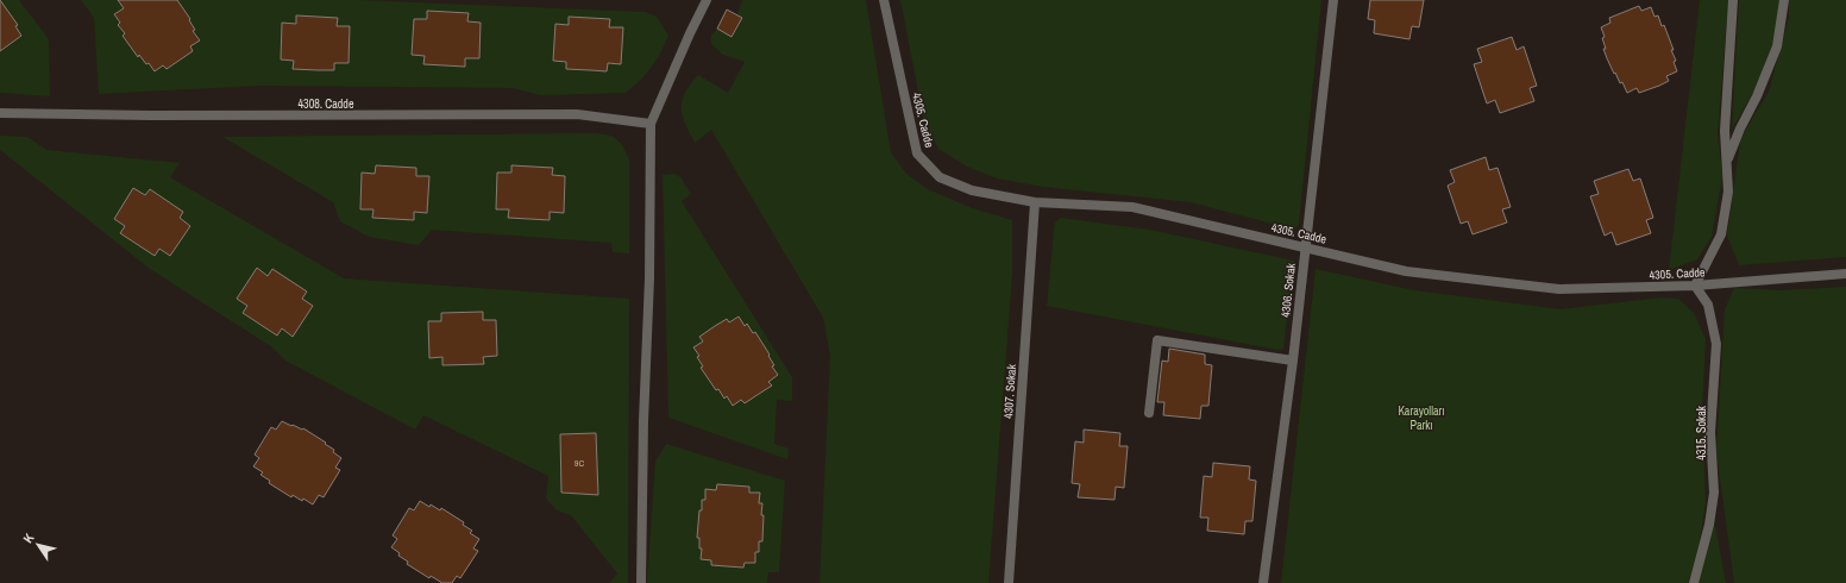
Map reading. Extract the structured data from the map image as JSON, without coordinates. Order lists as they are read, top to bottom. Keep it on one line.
{"streets":{"street":["4308. Cadde","4305. Cadde","4306. Sokak","4307. Sokak","4315. Sokak"]},"crossings":[["4305. Cadde","4306. Sokak"],["4305. Cadde","4307. Sokak"],["4305. Cadde","4315. Sokak"]],"parks":["Karayolları Parkı"],"house_numbers":["9C"],"north":"top left"}
